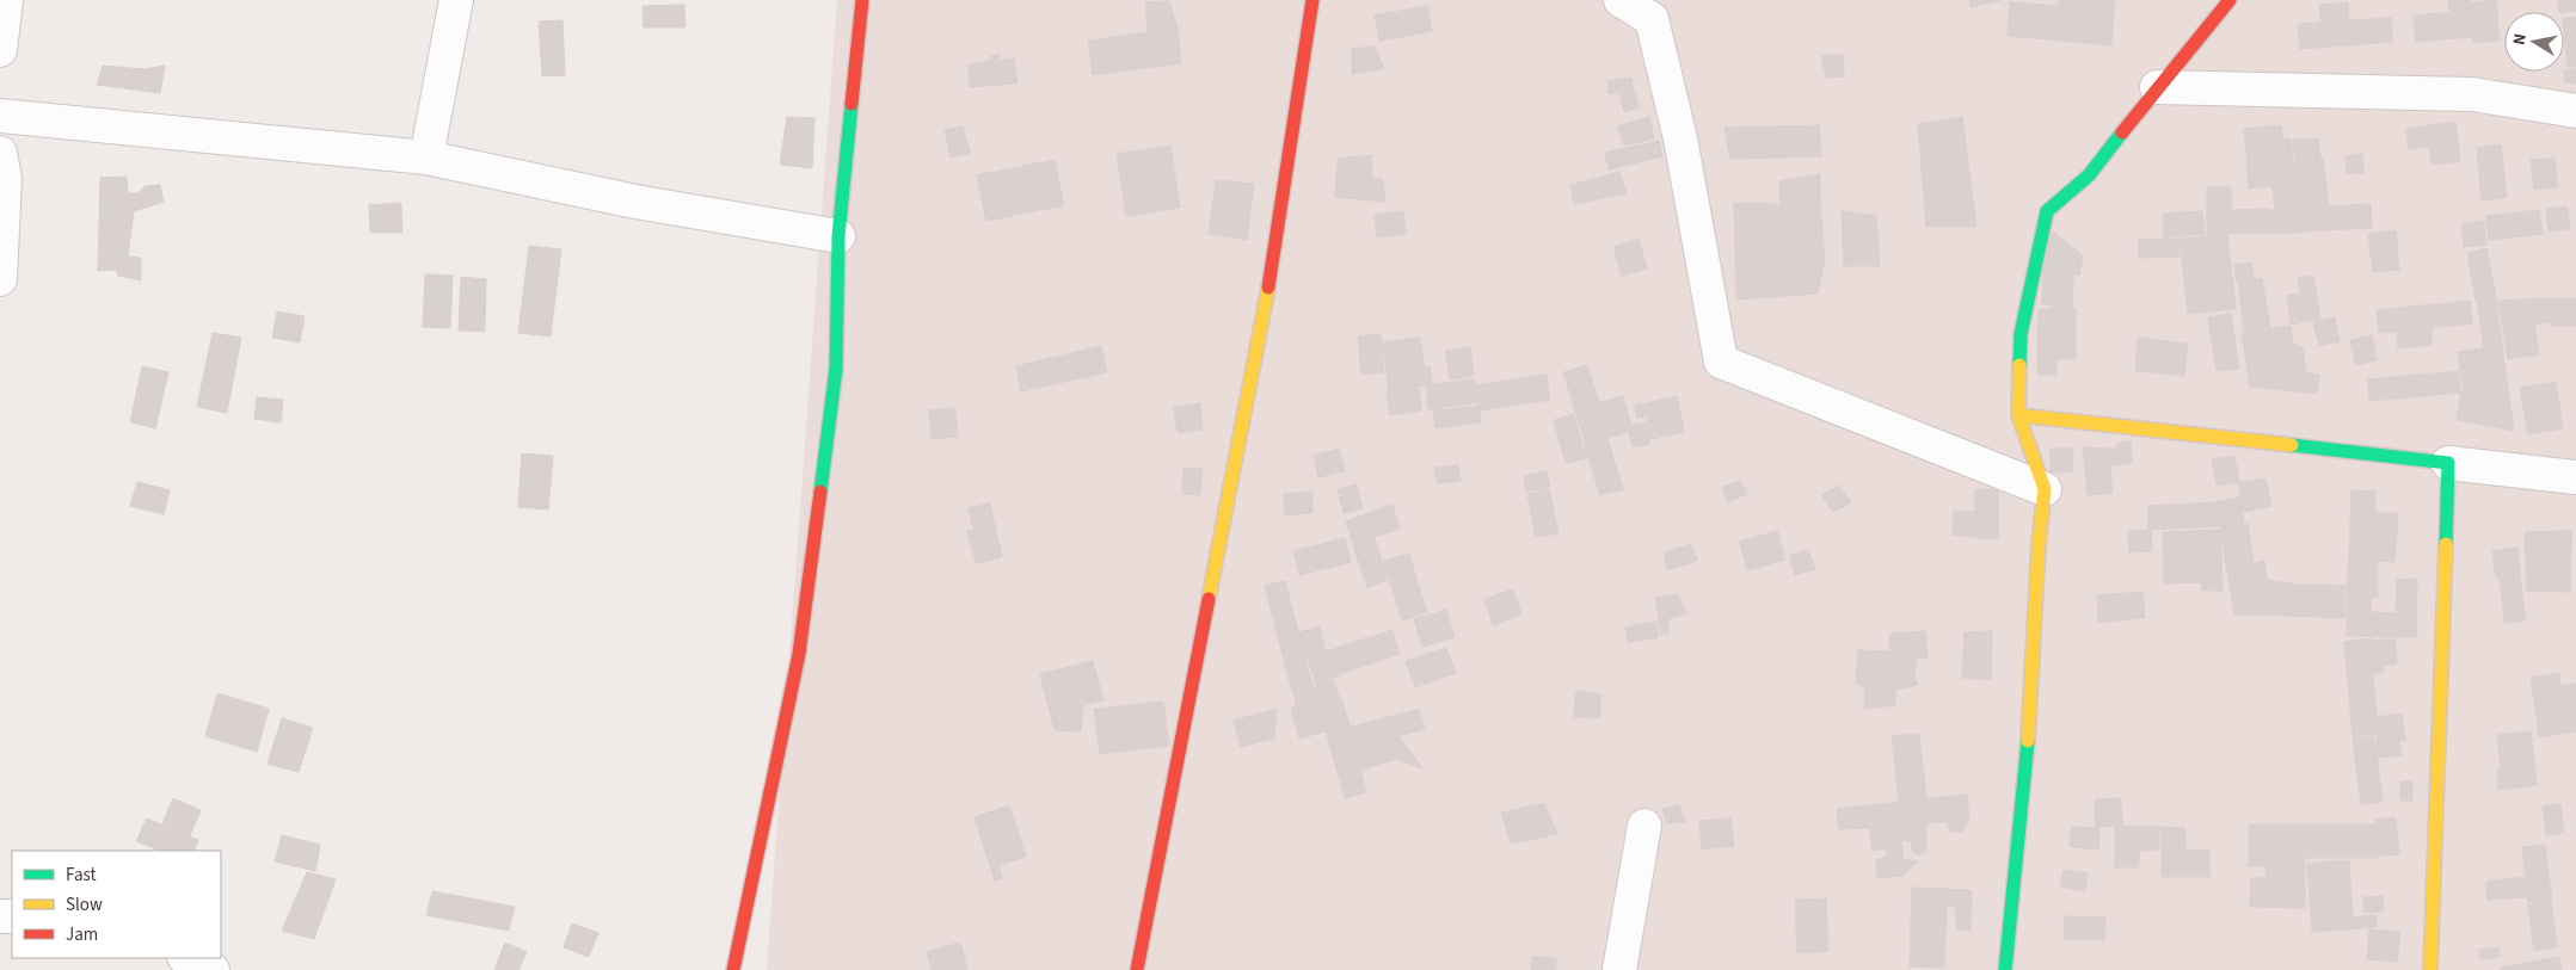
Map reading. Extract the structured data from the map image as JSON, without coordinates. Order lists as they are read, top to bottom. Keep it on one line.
{"legend":["Fast","Slow","Jam"],"north":"left"}
